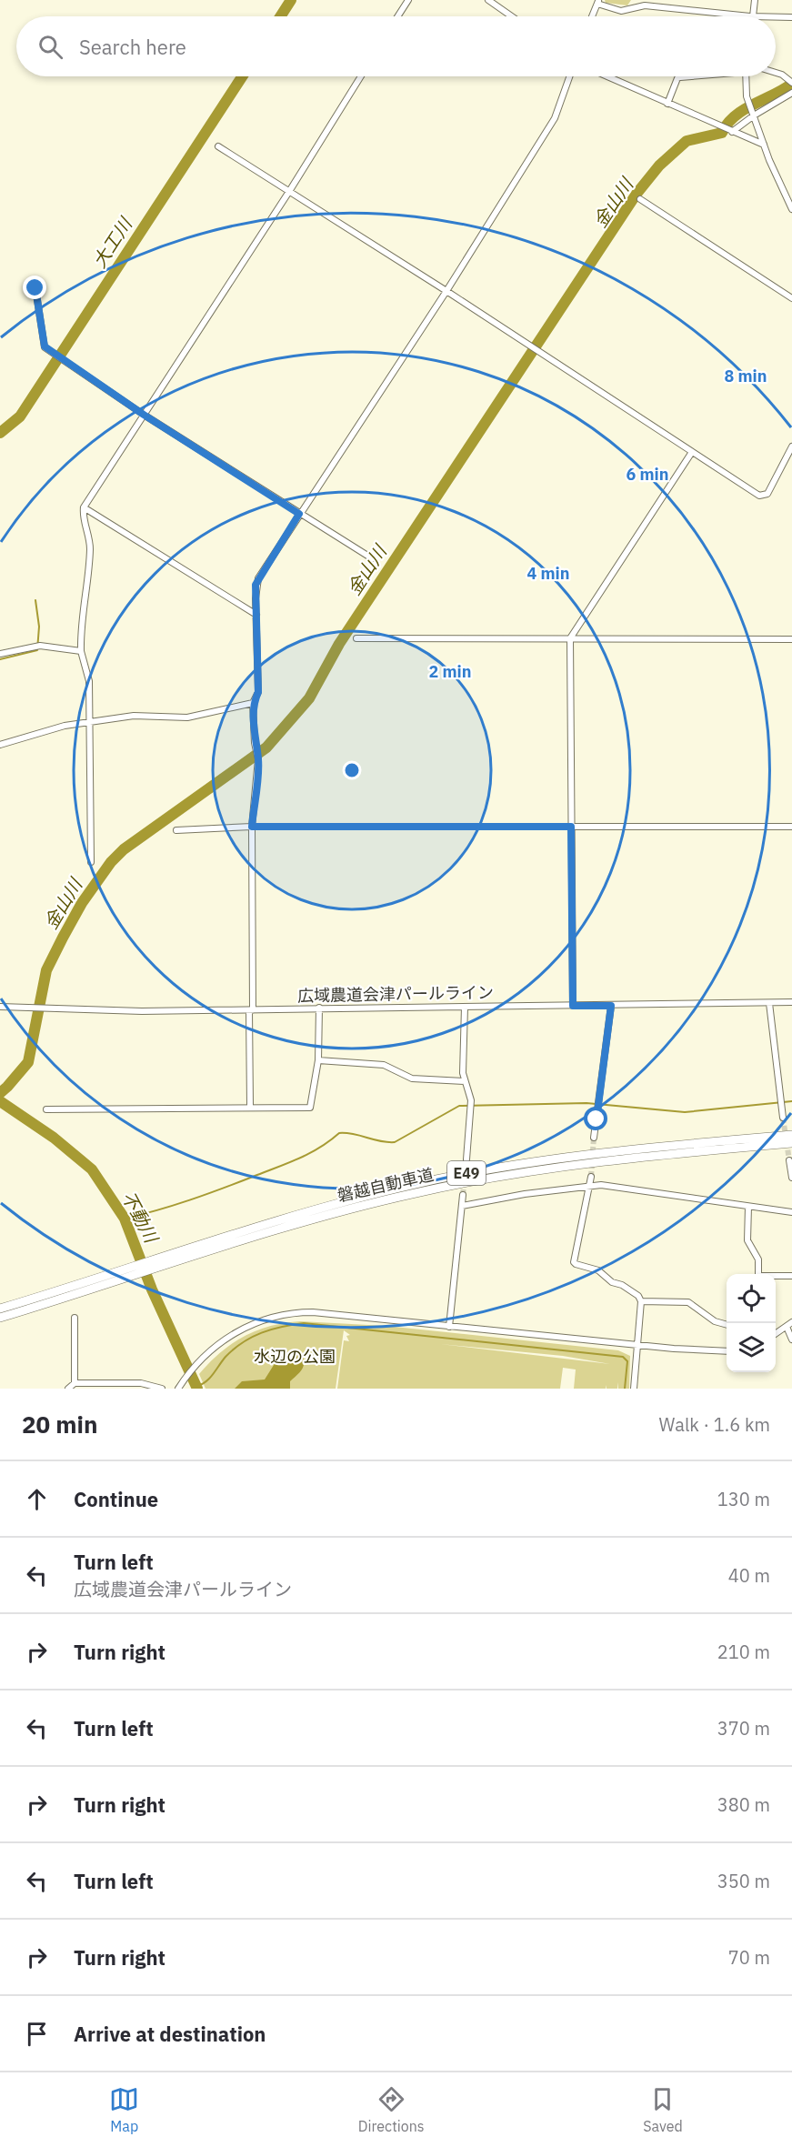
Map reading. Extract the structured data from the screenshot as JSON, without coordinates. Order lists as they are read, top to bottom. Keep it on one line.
{"streets":{"highway":["E49","磐越自動車道"],"street":["広域農道会津パールライン"]},"water":["金山川","大工川","不動川"],"parks":["水辺の公園"],"page":{"search":"Search here","heading":["20 min","Walk · 1.6 km"],"list":[["Continue","130 m"],["Turn left","広域農道会津パールライン","40 m"],["Turn right","210 m"],["Turn left","370 m"],["Turn right","380 m"],["Turn left","350 m"],["Turn right","70 m"],"Arrive at destination"],"nav":["Map","Directions","Saved"]},"rings":["8 min","6 min","4 min","2 min"]}
